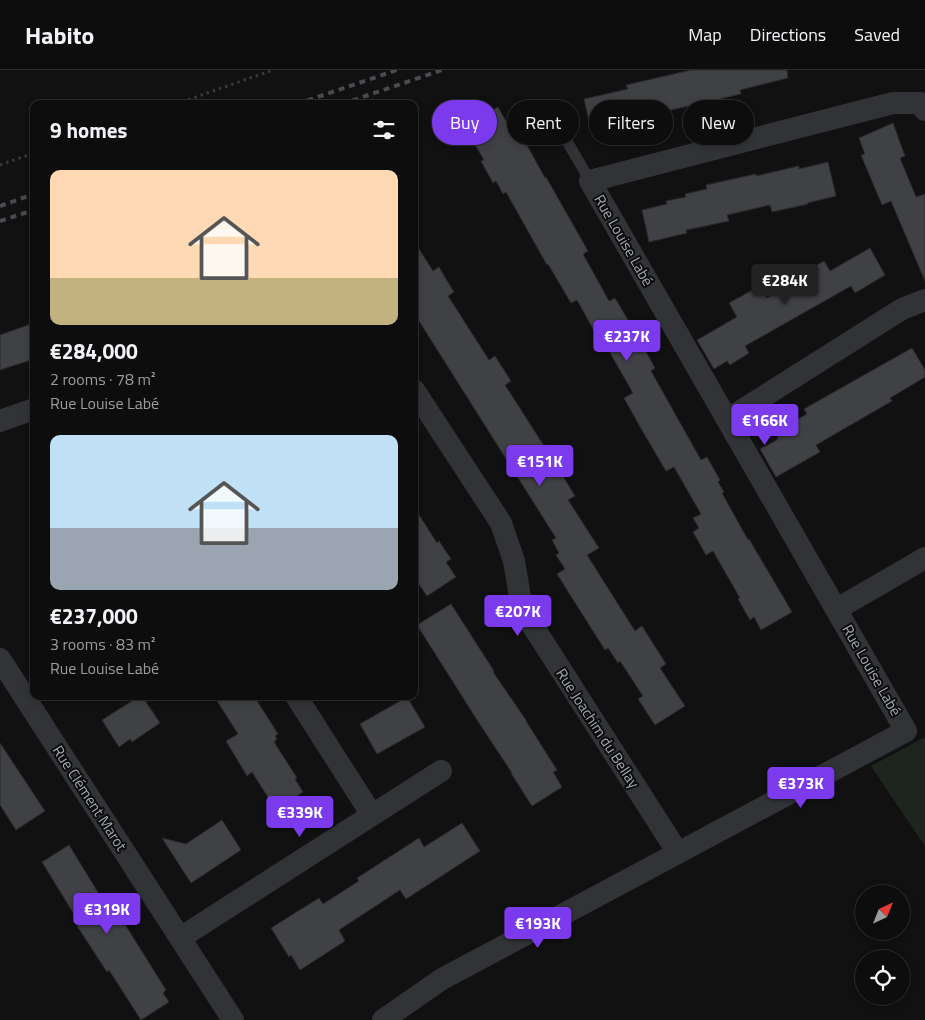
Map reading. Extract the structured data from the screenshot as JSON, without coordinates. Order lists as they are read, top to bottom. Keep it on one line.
{"streets":{"street":["Rue Louise Labé","Rue Joachim du Bellay","Rue Clément Marot"]},"crossings":[["Rue Louise Labé","Rue Joachim du Bellay"]],"north":"top right","page":{"header":"Habito","nav":["Map","Directions","Saved"],"chip":["Buy","Rent","Filters","New"],"heading":"9 homes","list":[{"name":"€284,000","note":"2 rooms · 78 m² · Rue Louise Labé"},{"name":"€237,000","note":"3 rooms · 83 m² · Rue Louise Labé"}],"price":["€284K","€237K","€166K","€151K","€207K","€373K","€339K","€319K","€193K"]}}
